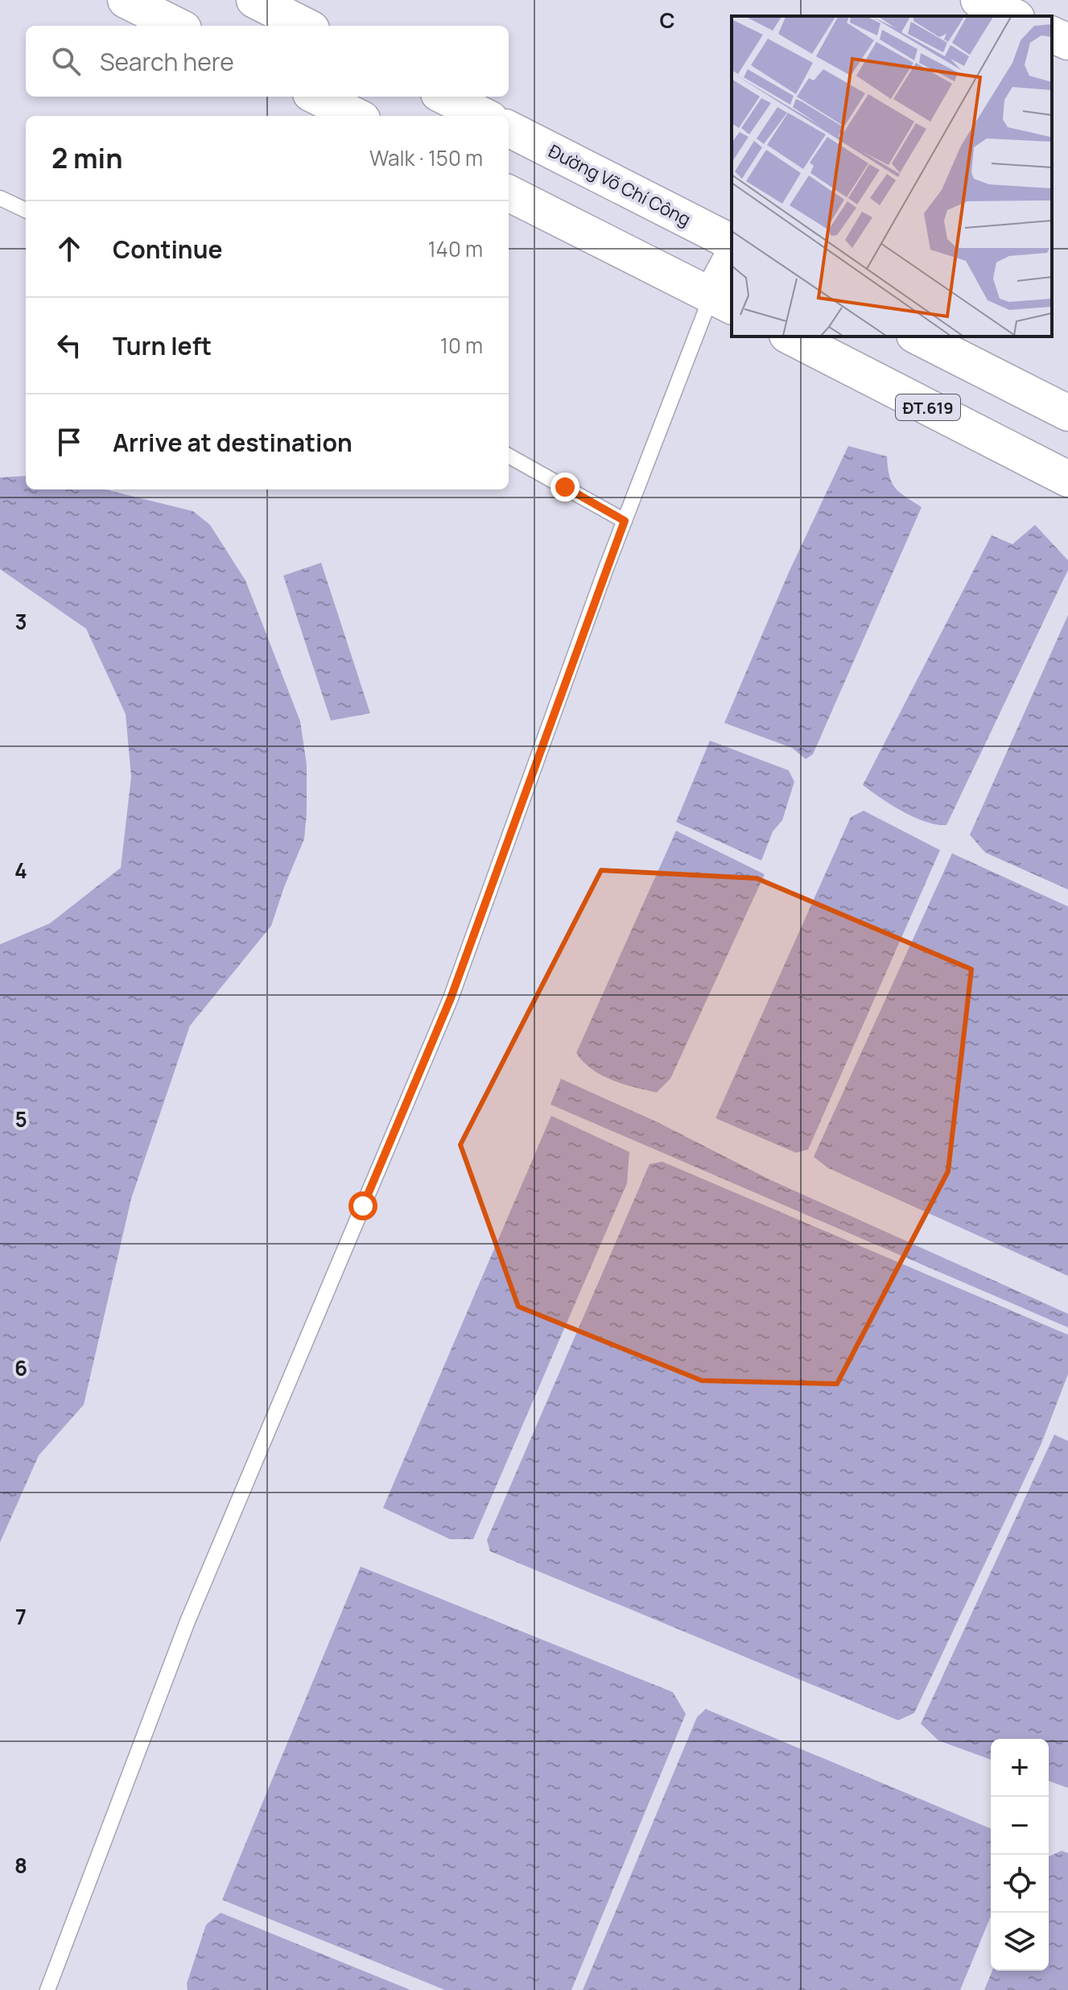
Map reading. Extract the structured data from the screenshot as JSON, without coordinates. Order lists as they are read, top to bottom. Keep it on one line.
{"streets":{"main road":["Đường Võ Chí Công","ĐT.619"]},"page":{"search":"Search here","heading":["2 min","Walk · 150 m"],"list":[["Continue","140 m"],["Turn left","10 m"],"Arrive at destination"],"map_buttons":["+","−"]},"grid":{"columns":["C"],"rows":["3","4","5","6","7","8"]}}
